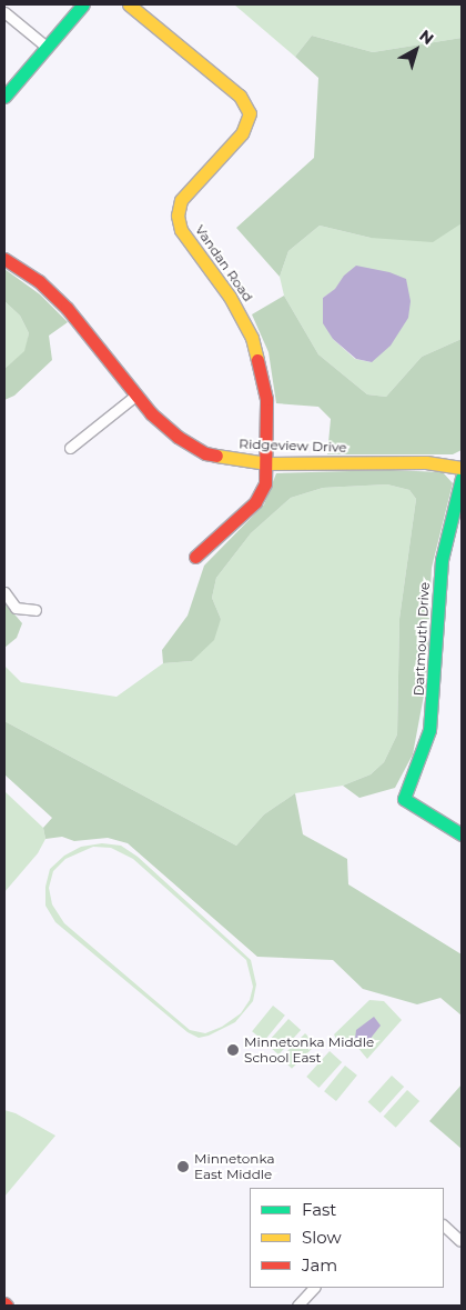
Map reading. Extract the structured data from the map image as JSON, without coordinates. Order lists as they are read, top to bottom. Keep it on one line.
{"streets":{"street":["Vandan Road","Ridgeview Drive","Dartmouth Drive"]},"crossings":[["Vandan Road","Ridgeview Drive"]],"places":["Minnetonka Middle School East","Minnetonka East Middle"],"legend":["Fast","Slow","Jam"],"north":"top right"}
